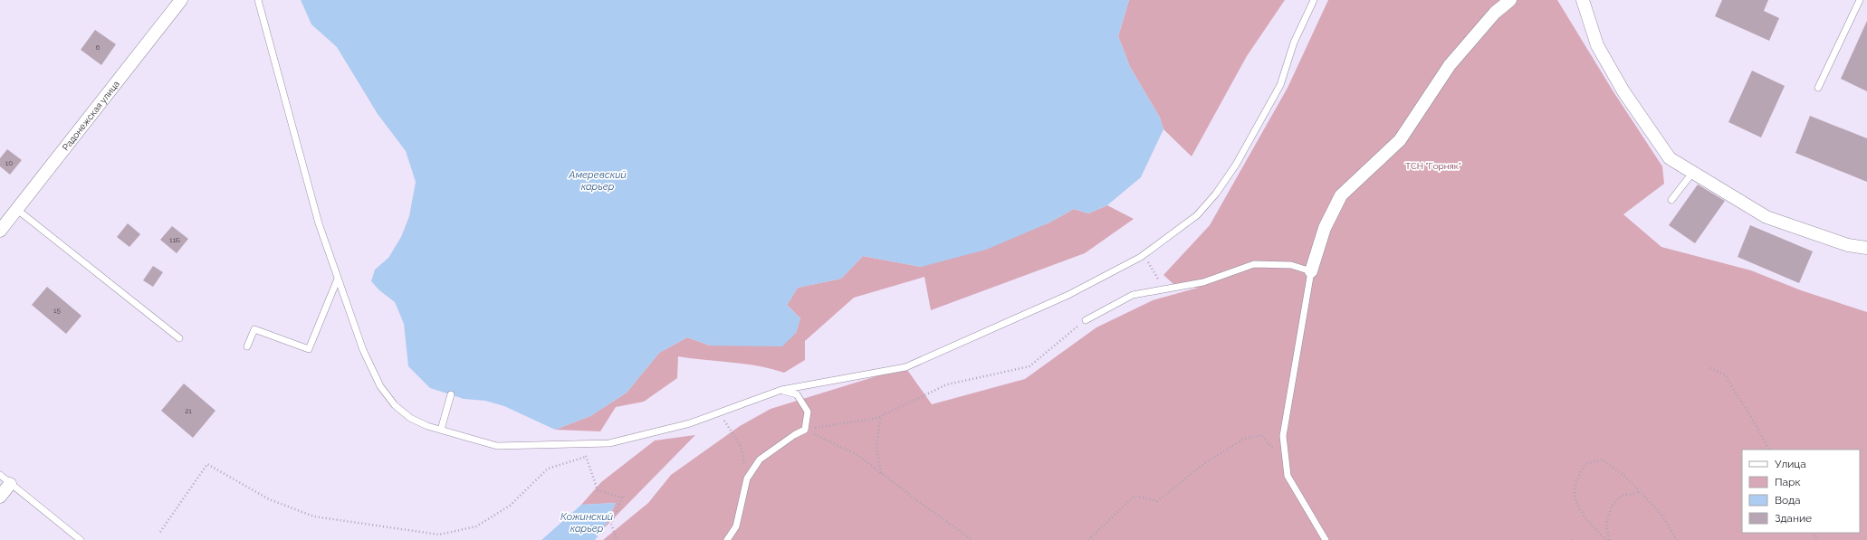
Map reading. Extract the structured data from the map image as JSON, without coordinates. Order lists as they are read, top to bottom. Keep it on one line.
{"streets":{"street":["Радонежская улица"]},"water":["Амеревский карьер","Кожинский карьер"],"parks":["ТСН \"Горняк\""],"house_numbers":["6","10","11Б","15","21"],"legend":["Улица","Парк","Вода","Здание"]}
